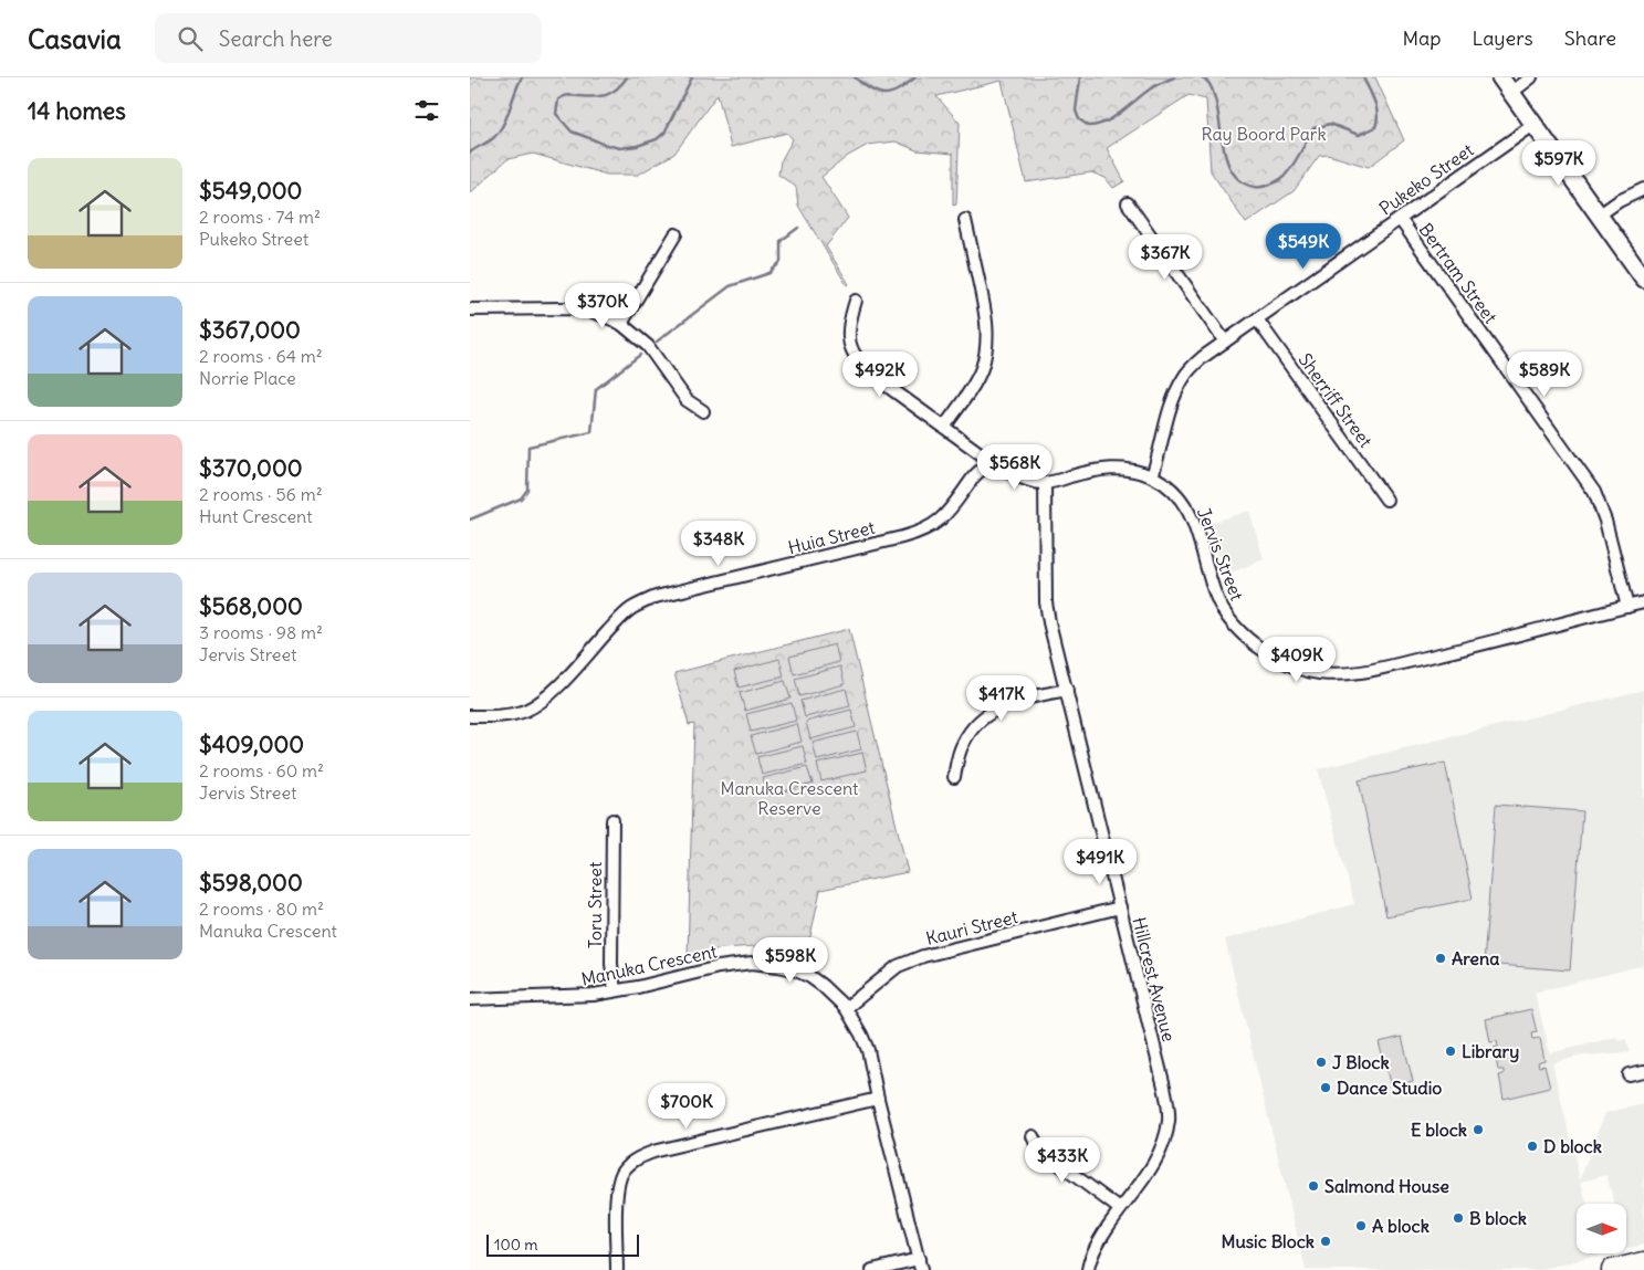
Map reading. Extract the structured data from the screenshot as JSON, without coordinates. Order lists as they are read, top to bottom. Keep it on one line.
{"streets":{"street":["Pukeko Street","Bertram Street","Sherriff Street","Huia Street","Jervis Street","Toru Street","Kauri Street","Manuka Crescent","Hillcrest Avenue"]},"crossings":[["Pukeko Street","Bertram Street"],["Pukeko Street","Sherriff Street"],["Pukeko Street","Jervis Street"],["Bertram Street","Jervis Street"],["Huia Street","Jervis Street"],["Jervis Street","Hillcrest Avenue"],["Toru Street","Manuka Crescent"],["Kauri Street","Manuka Crescent"],["Kauri Street","Hillcrest Avenue"]],"parks":["Ray Boord Park","Manuka Crescent Reserve"],"places":["Arena","Library","J Block","Dance Studio","E block","D block","Salmond House","B block","A block","Music Block"],"scale_bar":"100 m","north":"right","page":{"header":"Casavia","search":"Search here","nav":["Map","Layers","Share"],"heading":"14 homes","price":["$597K","$549K","$367K","$370K","$492K","$589K","$568K","$348K","$409K","$417K","$491K","$598K","$700K","$433K"],"list":[{"name":"$549,000","note":"2 rooms · 74 m² · Pukeko Street"},{"name":"$367,000","note":"2 rooms · 64 m² · Norrie Place"},{"name":"$370,000","note":"2 rooms · 56 m² · Hunt Crescent"},{"name":"$568,000","note":"3 rooms · 98 m² · Jervis Street"},{"name":"$409,000","note":"2 rooms · 60 m² · Jervis Street"},{"name":"$598,000","note":"2 rooms · 80 m² · Manuka Crescent"}],"scale":"100 m"}}
